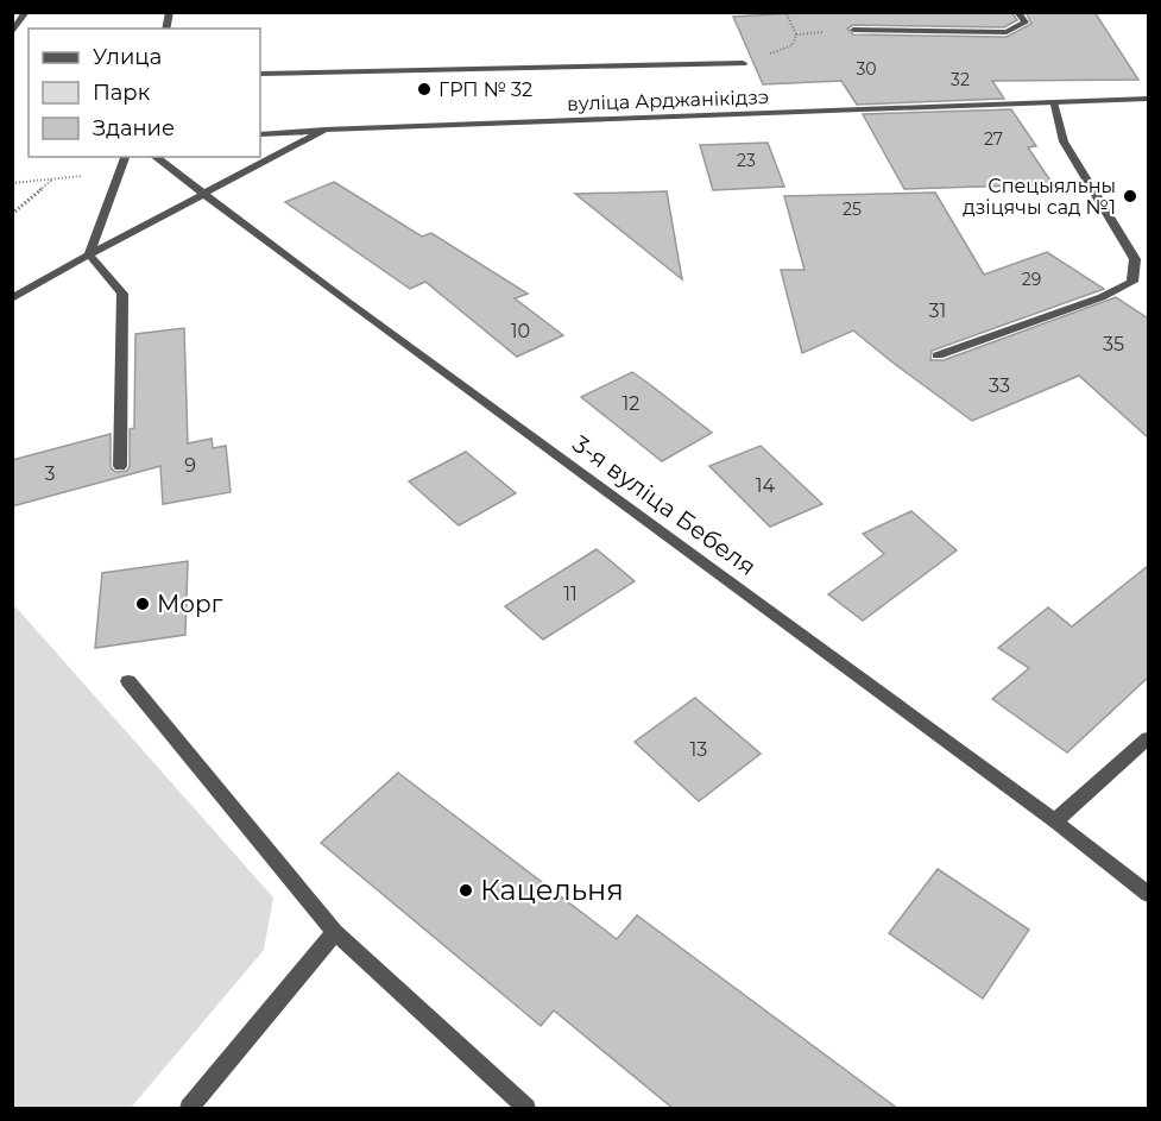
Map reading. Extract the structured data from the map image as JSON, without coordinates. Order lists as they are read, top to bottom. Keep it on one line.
{"streets":{"street":["вуліца Арджанікідзэ","3-я вуліца Бебеля"]},"crossings":[["вуліца Арджанікідзэ","3-я вуліца Бебеля"]],"places":["ГРП № 32","Спецыяльны дзіцячы сад №1","Морг","Кацельня"],"house_numbers":["30","32","27","23","25","29","31","10","35","33","12","9","3","14","11","13"],"legend":["Улица","Парк","Здание"]}
